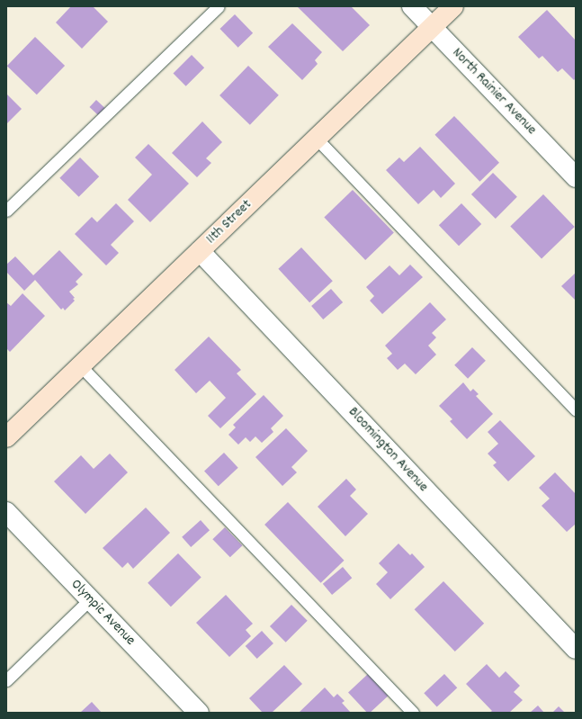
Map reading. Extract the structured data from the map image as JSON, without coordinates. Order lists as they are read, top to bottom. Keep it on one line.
{"streets":{"main road":["11th Street"],"street":["North Rainier Avenue","Bloomington Avenue","Olympic Avenue"]},"crossings":[["North Rainier Avenue","11th Street"],["11th Street","Bloomington Avenue"]]}
